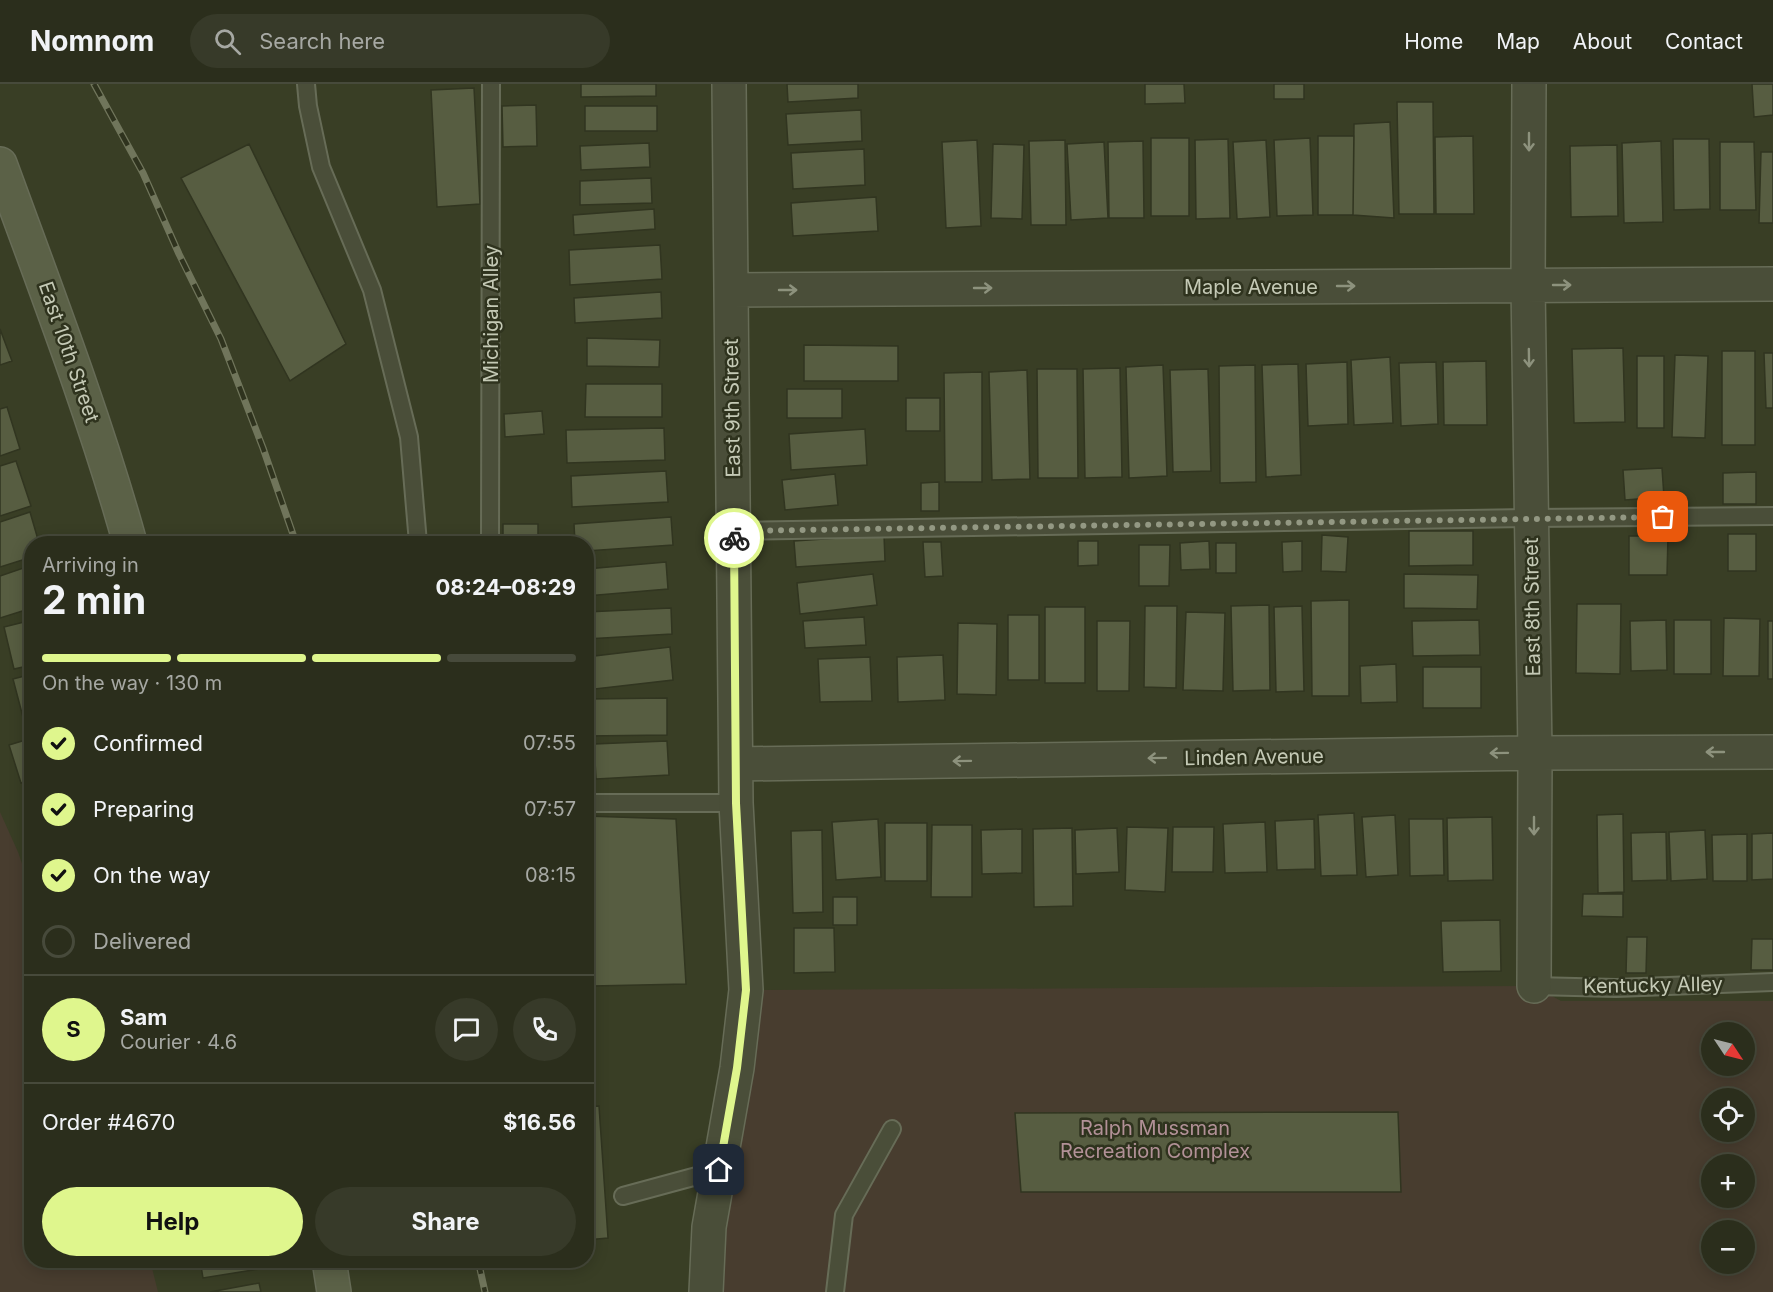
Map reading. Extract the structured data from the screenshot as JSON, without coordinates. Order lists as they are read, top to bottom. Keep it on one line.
{"streets":{"main road":["East 10th Street"],"street":["Maple Avenue","East 9th Street","East 8th Street","Linden Avenue"],"lane":["Michigan Alley","Kentucky Alley"]},"crossings":[["Maple Avenue","East 9th Street"],["Maple Avenue","East 8th Street"],["East 9th Street","Linden Avenue"],["East 8th Street","Linden Avenue"],["East 8th Street","Kentucky Alley"]],"one_way":["Maple Avenue","East 8th Street","Linden Avenue"],"parks":["Ralph Mussman Recreation Complex"],"north":"bottom right","page":{"header":"Nomnom","search":"Search here","nav":["Home","Map","About","Contact"],"heading":["2 min","Arriving in","08:24–08:29"],"panel":["Sam","Courier · 4.6","Order #4670","$16.56"],"bar":"On the way · 130 m","list":[["Confirmed","07:55"],["Preparing","07:57"],["On the way","08:15"],"Delivered"],"round":"S","map_buttons":["+","−"],"buttons":["Help","Share"]}}
